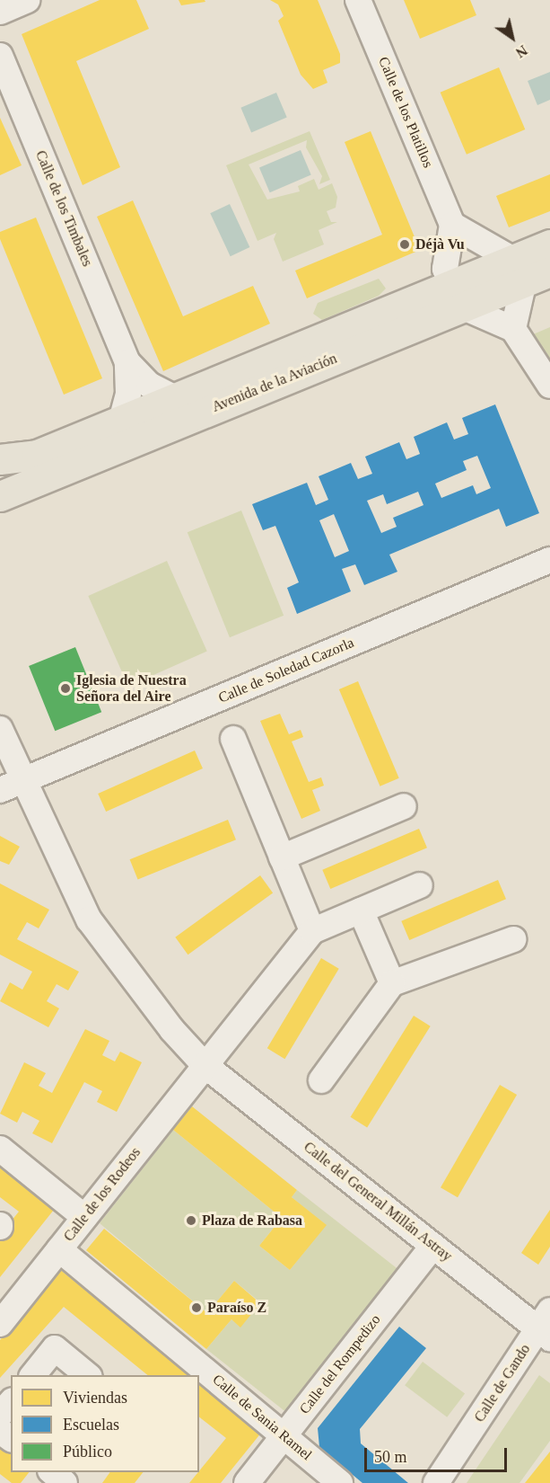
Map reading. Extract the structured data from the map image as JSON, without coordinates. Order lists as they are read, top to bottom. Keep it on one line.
{"streets":{"main road":["Avenida de la Aviación"],"street":["Calle de los Platillos","Calle de los Timbales","Calle de Soledad Cazorla","Calle de los Rodeos","Calle del General Millán Astray","Calle del Rompedizo","Calle de Gando","Calle de Sania Ramel"]},"crossings":[["Calle de los Timbales","Avenida de la Aviación"],["Calle de Soledad Cazorla","Calle del General Millán Astray"],["Calle de los Rodeos","Calle del General Millán Astray"],["Calle de los Rodeos","Calle de Sania Ramel"],["Calle del General Millán Astray","Calle del Rompedizo"],["Calle del General Millán Astray","Calle de Gando"],["Calle del Rompedizo","Calle de Sania Ramel"]],"places":["Déjà Vu","Iglesia de Nuestra Señora del Aire","Plaza de Rabasa","Paraíso Z"],"legend":["Viviendas","Escuelas","Público"],"scale_bar":"50 m","north":"bottom right"}
